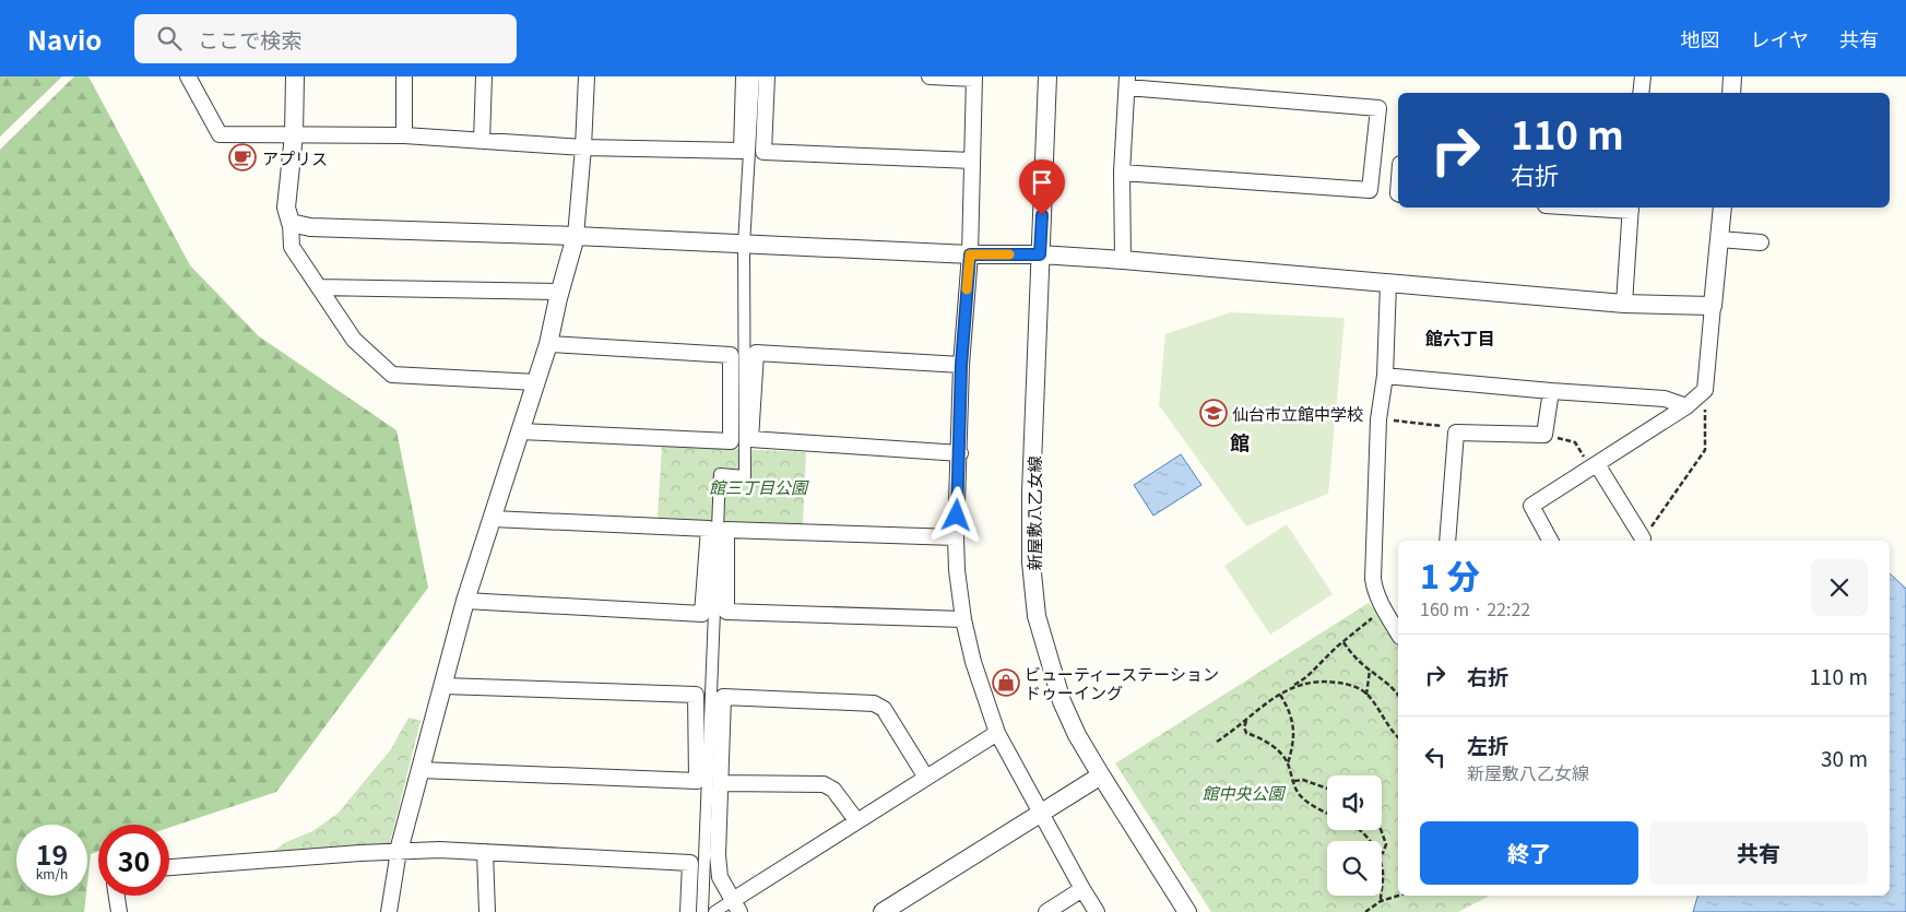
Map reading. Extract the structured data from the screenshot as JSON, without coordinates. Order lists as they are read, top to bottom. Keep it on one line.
{"streets":{"street":["新屋敷八乙女線"]},"districts":["館六丁目","館"],"parks":["館三丁目公園","館中央公園"],"places":{"cafe":["アプリス"],"school or university":["仙台市立館中学校"],"shop":["ビューティーステーション ドゥーイング"]},"page":{"header":"Navio","search":"ここで検索","nav":["地図","レイヤ","共有"],"turn":["110 m","右折"],"heading":["1 分","160 m · 22:22"],"list":[{"name":"右折","value":"110 m"},{"name":"左折","note":"新屋敷八乙女線","value":"30 m"}],"buttons":["終了","共有"],"speed":"19 km/h","limit":"30"}}
